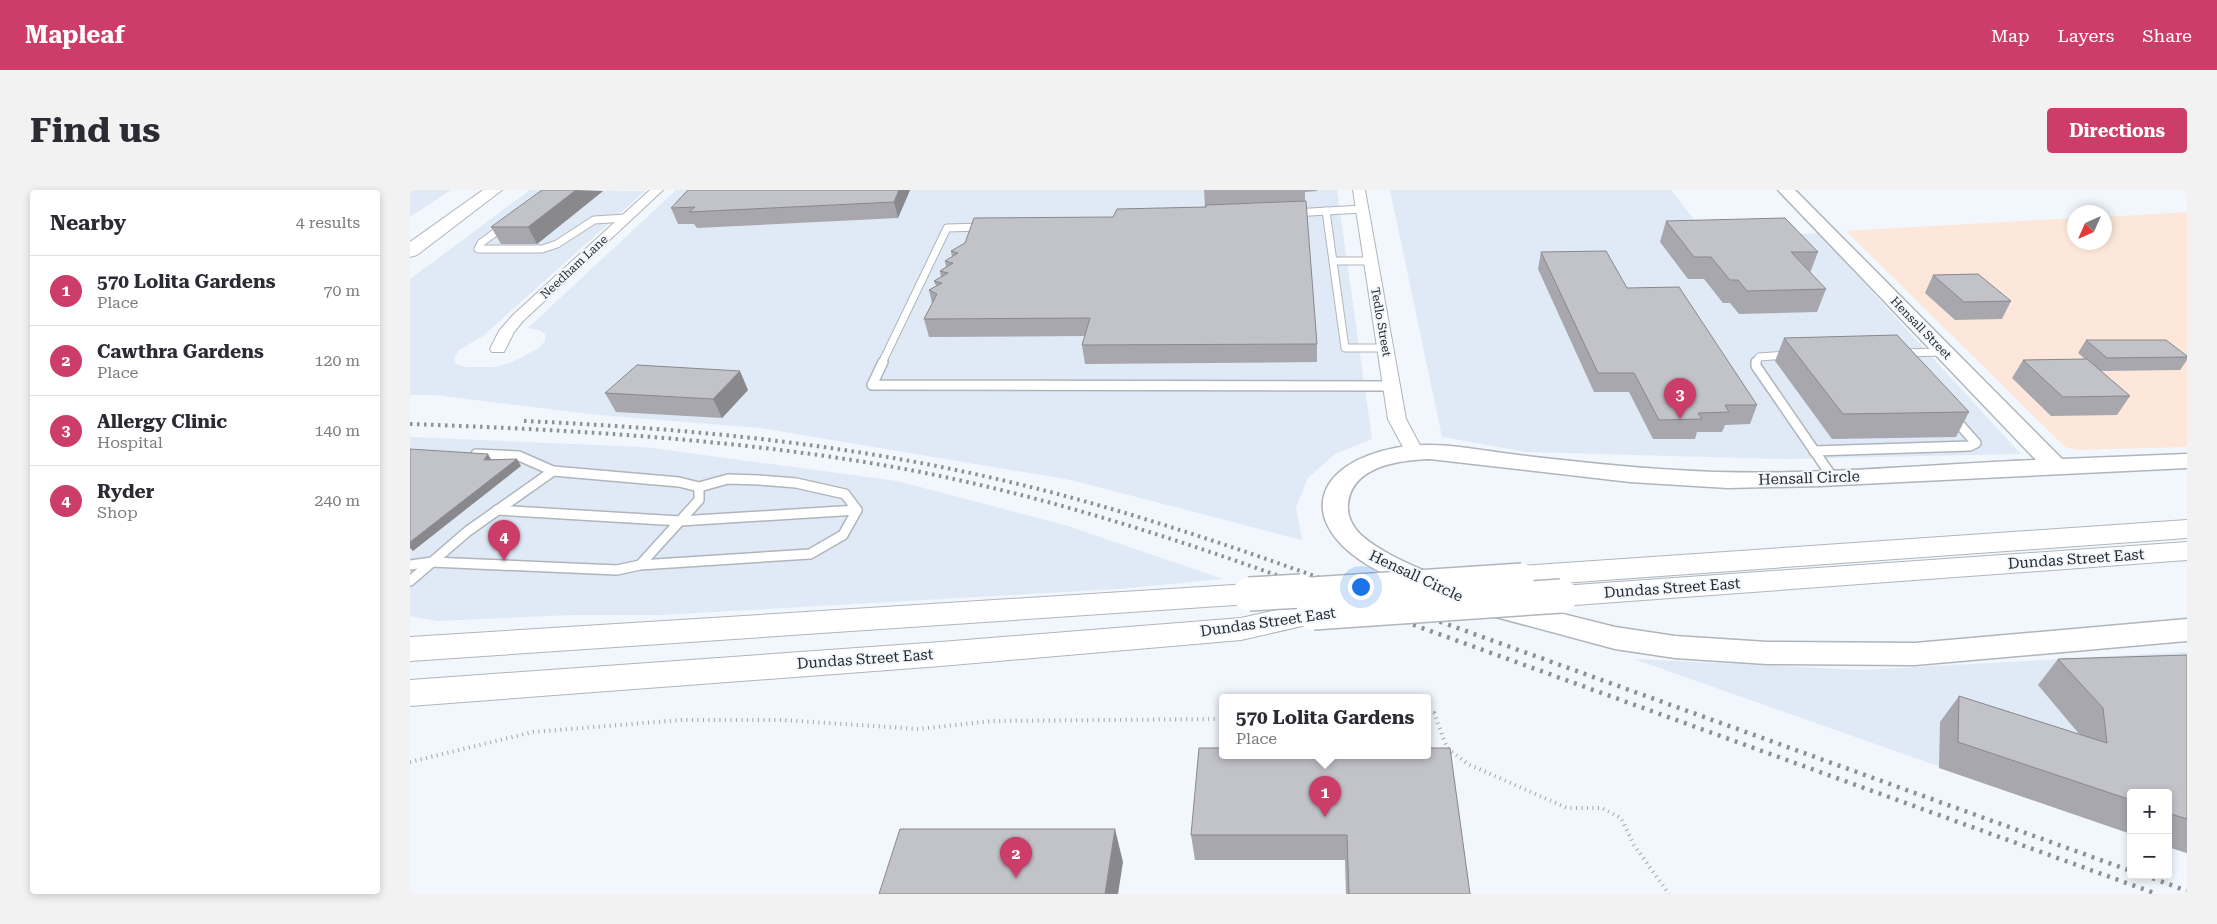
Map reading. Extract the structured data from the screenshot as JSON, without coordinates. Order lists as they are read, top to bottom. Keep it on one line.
{"streets":{"main road":["Dundas Street East"],"street":["Needham Lane","Tedlo Street","Hensall Street","Hensall Circle"]},"crossings":[["Tedlo Street","Hensall Circle"],["Hensall Street","Hensall Circle"]],"north":"bottom left","page":{"header":"Mapleaf","nav":["Map","Layers","Share"],"buttons":"Directions","title":"Find us","heading":["Nearby","4 results"],"list":[{"mark":"1","name":"570 Lolita Gardens","note":"Place","value":"70 m"},{"mark":"2","name":"Cawthra Gardens","note":"Place","value":"120 m"},{"mark":"3","name":"Allergy Clinic","note":"Hospital","value":"140 m"},{"mark":"4","name":"Ryder","note":"Shop","value":"240 m"}],"pins":["3","4","1","2"],"popup":["570 Lolita Gardens","Place"],"map_buttons":["+","−"]}}
